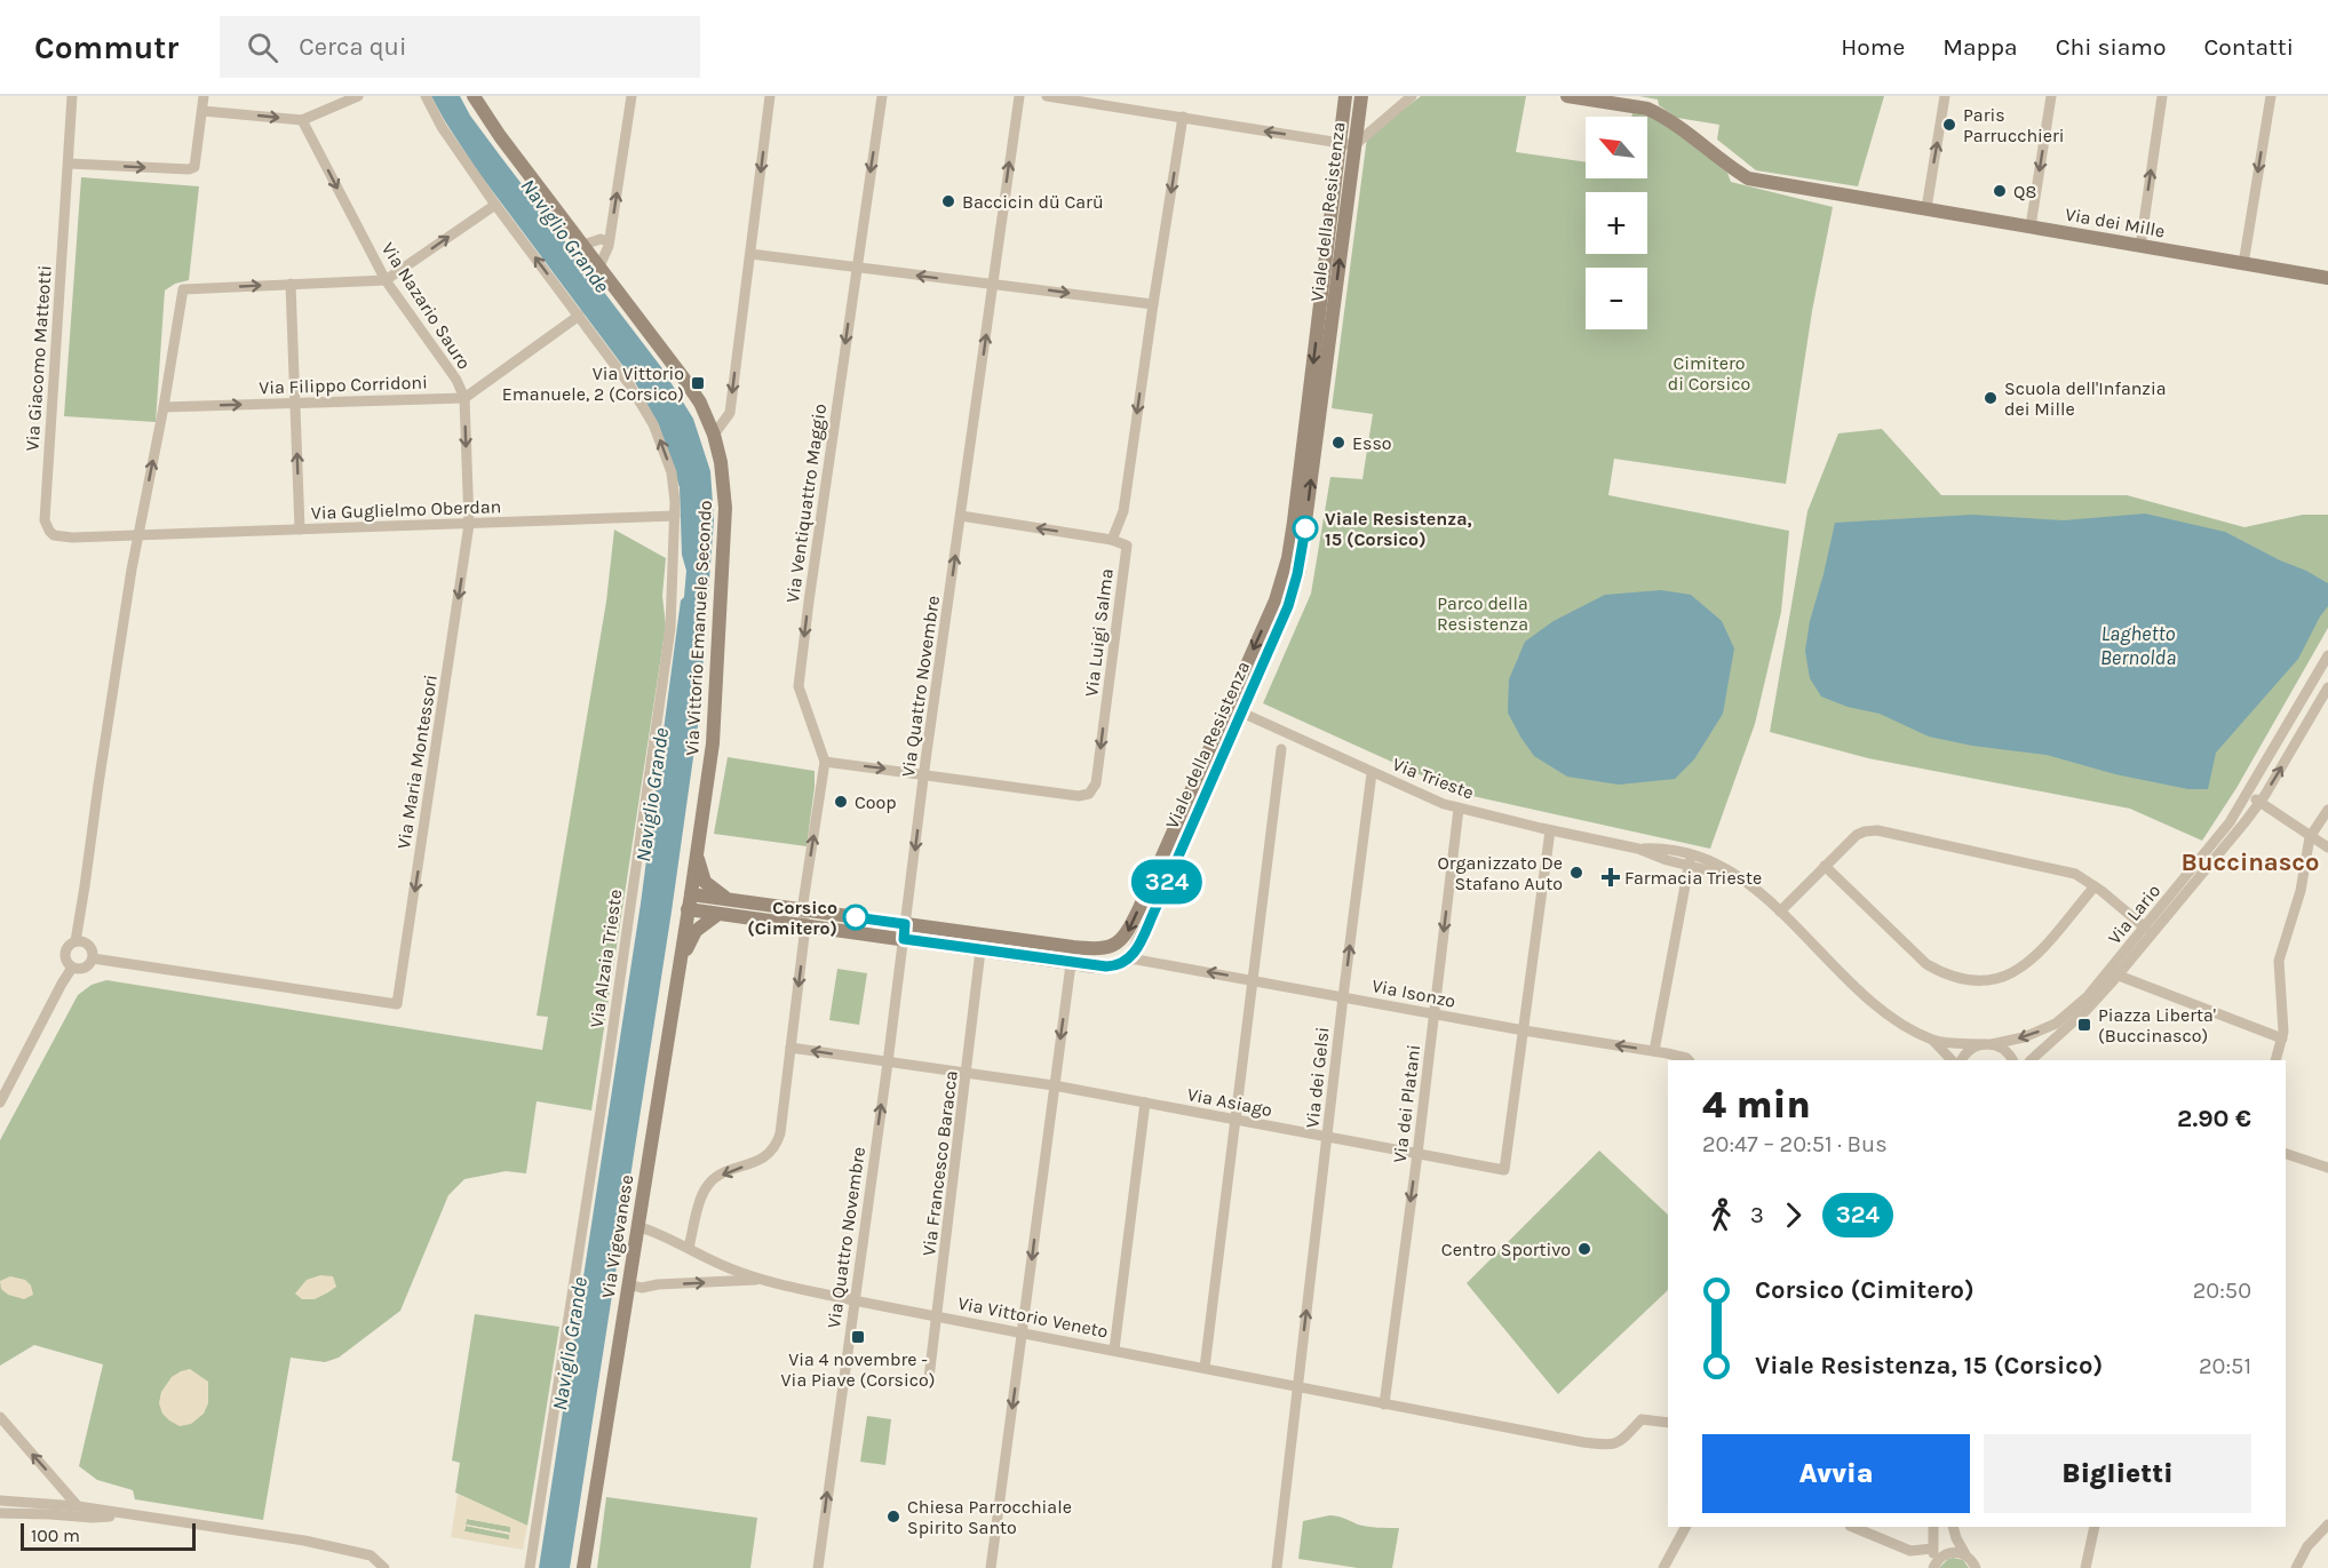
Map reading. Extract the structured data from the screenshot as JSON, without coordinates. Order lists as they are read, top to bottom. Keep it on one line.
{"streets":{"street":["Viale della Resistenza","Via dei Mille","Via Nazario Sauro","Via Giacomo Matteotti","Via Filippo Corridoni","Via Ventiquattro Maggio","Via Guglielmo Oberdan","Via Vittorio Emanuele Secondo","Via Luigi Salma","Via Quattro Novembre","Via Maria Montessori","Via Trieste","Via Lario","Via Alzaia Trieste","Via Isonzo","Via dei Gelsi","Via Asiago","Via dei Platani","Via Francesco Baracca","Via Vigevanese","Via Vittorio Veneto"]},"crossings":[["Viale della Resistenza","Via Ventiquattro Maggio"],["Viale della Resistenza","Via Vittorio Emanuele Secondo"],["Viale della Resistenza","Via Quattro Novembre"],["Viale della Resistenza","Via Trieste"],["Viale della Resistenza","Via Isonzo"],["Via Nazario Sauro","Via Filippo Corridoni"],["Via Nazario Sauro","Via Guglielmo Oberdan"],["Via Nazario Sauro","Via Maria Montessori"],["Via Giacomo Matteotti","Via Guglielmo Oberdan"],["Via Ventiquattro Maggio","Via Luigi Salma"],["Via Guglielmo Oberdan","Via Maria Montessori"],["Via Guglielmo Oberdan","Via Alzaia Trieste"],["Via Vittorio Emanuele Secondo","Via Vigevanese"],["Via Luigi Salma","Via Quattro Novembre"],["Via Quattro Novembre","Via Asiago"],["Via Quattro Novembre","Via Vittorio Veneto"],["Via Trieste","Via Lario"],["Via Trieste","Via dei Gelsi"],["Via Trieste","Via dei Platani"],["Via Isonzo","Via dei Gelsi"],["Via Isonzo","Via Asiago"],["Via Isonzo","Via dei Platani"],["Via dei Gelsi","Via Asiago"],["Via dei Gelsi","Via Vittorio Veneto"],["Via Asiago","Via dei Platani"],["Via Asiago","Via Francesco Baracca"],["Via dei Platani","Via Vittorio Veneto"],["Via Francesco Baracca","Via Vittorio Veneto"],["Via Vigevanese","Via Vittorio Veneto"]],"one_way":["Via Nazario Sauro","Via Filippo Corridoni","Via Isonzo","Via dei Gelsi","Via dei Platani"],"districts":["Buccinasco"],"water":["Naviglio Grande","Laghetto Bernolda"],"parks":["Cimitero di Corsico","Parco della Resistenza"],"places":{"other":["Paris Parrucchieri","Q8","Baccicin dü Carü","Scuola dell'Infanzia dei Mille","Esso","Viale Resistenza, 15 (Corsico)","Coop","Organizzato De Stafano Auto","Corsico (Cimitero)","Centro Sportivo","Chiesa Parrocchiale Spirito Santo"],"transit":["Via Vittorio Emanuele, 2 (Corsico)","Piazza Liberta' (Buccinasco)","Via 4 novembre - Via Piave (Corsico)"],"health":["Farmacia Trieste"]},"lines":["bus line 324"],"scale_bar":"100 m","north":"top left","page":{"header":"Commutr","search":"Cerca qui","nav":["Home","Mappa","Chi siamo","Contatti"],"on_map":"324","map_buttons":["+","−"],"heading":["4 min","20:47 – 20:51 · Bus","2.90 €"],"legs":["3","324"],"list":[{"name":"Corsico (Cimitero)","value":"20:50"},{"name":"Viale Resistenza, 15 (Corsico)","value":"20:51"}],"buttons":["Avvia","Biglietti"],"scale":"100 m"}}
